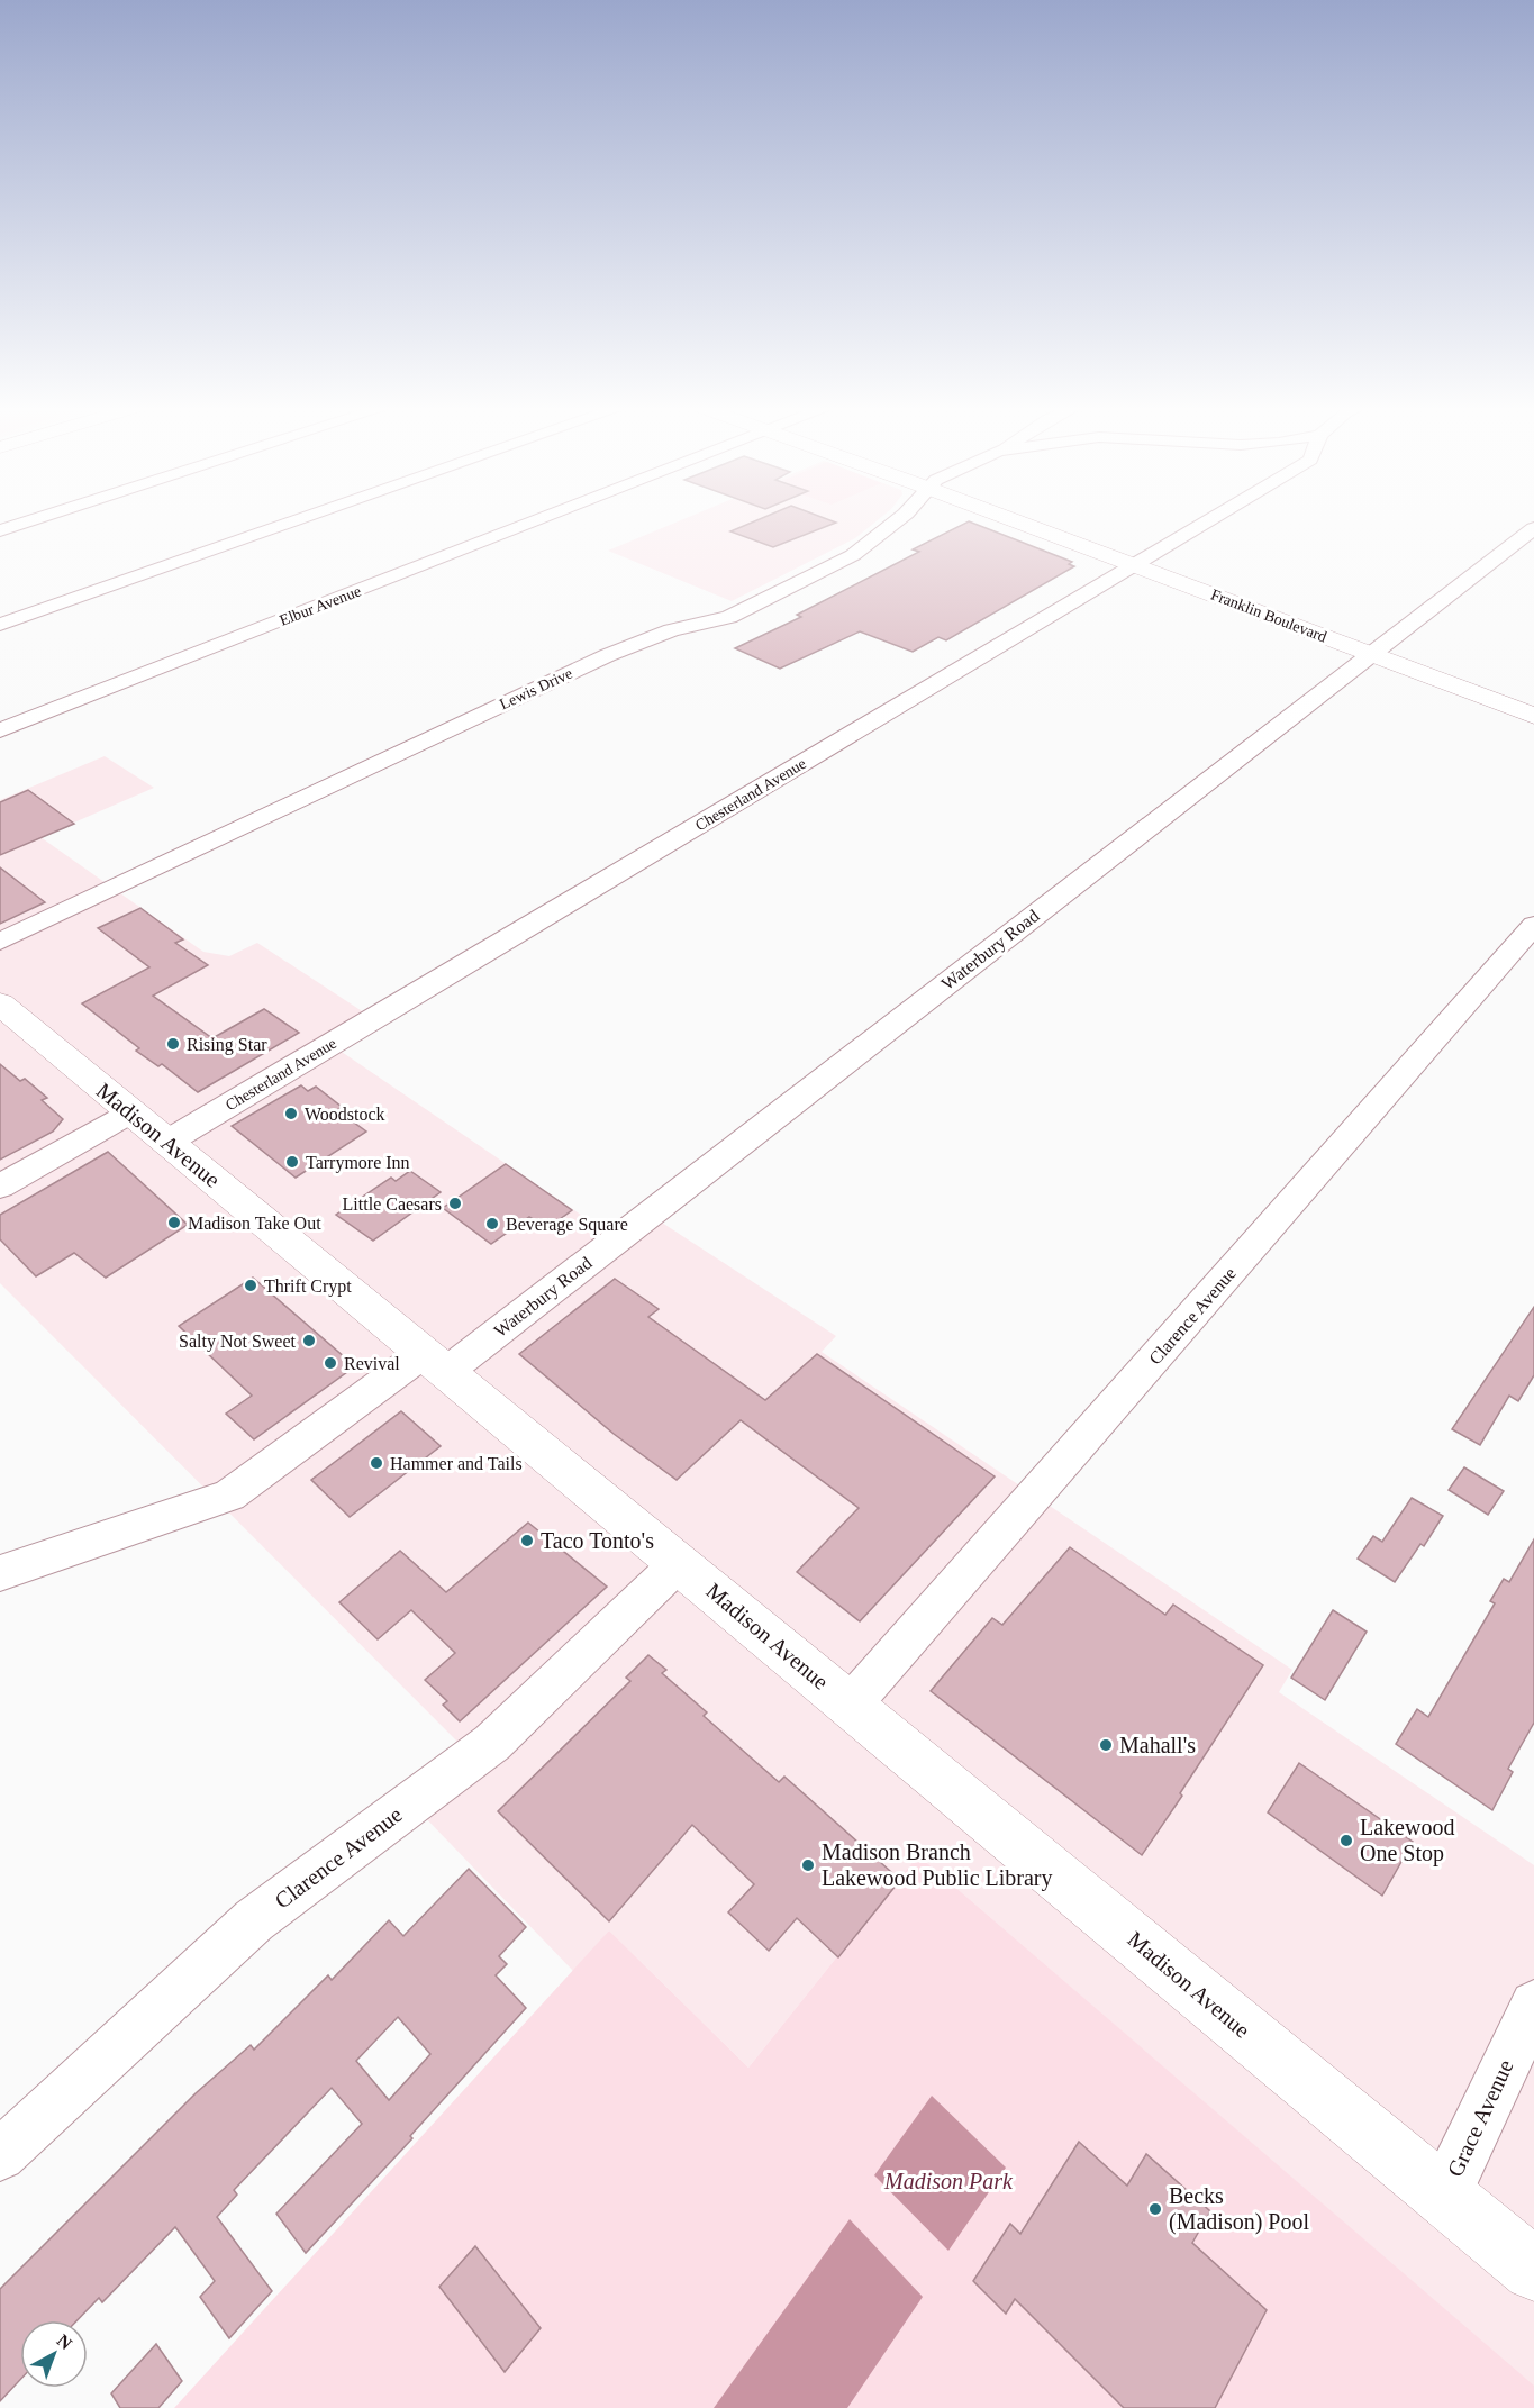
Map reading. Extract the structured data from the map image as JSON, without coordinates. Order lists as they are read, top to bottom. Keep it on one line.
{"streets":{"street":["Elbur Avenue","Franklin Boulevard","Lewis Drive","Chesterland Avenue","Waterbury Road","Madison Avenue","Clarence Avenue","Grace Avenue"]},"crossings":[["Franklin Boulevard","Chesterland Avenue"],["Franklin Boulevard","Waterbury Road"],["Chesterland Avenue","Madison Avenue"],["Waterbury Road","Madison Avenue"],["Madison Avenue","Clarence Avenue"],["Madison Avenue","Grace Avenue"]],"parks":["Madison Park"],"places":["Rising Star","Woodstock","Tarrymore Inn","Little Caesars","Madison Take Out","Beverage Square","Thrift Crypt","Salty Not Sweet","Revival","Hammer and Tails","Taco Tonto's","Mahall's","Lakewood One Stop","Madison Branch Lakewood Public Library","Becks (Madison) Pool"],"north":"top right"}
